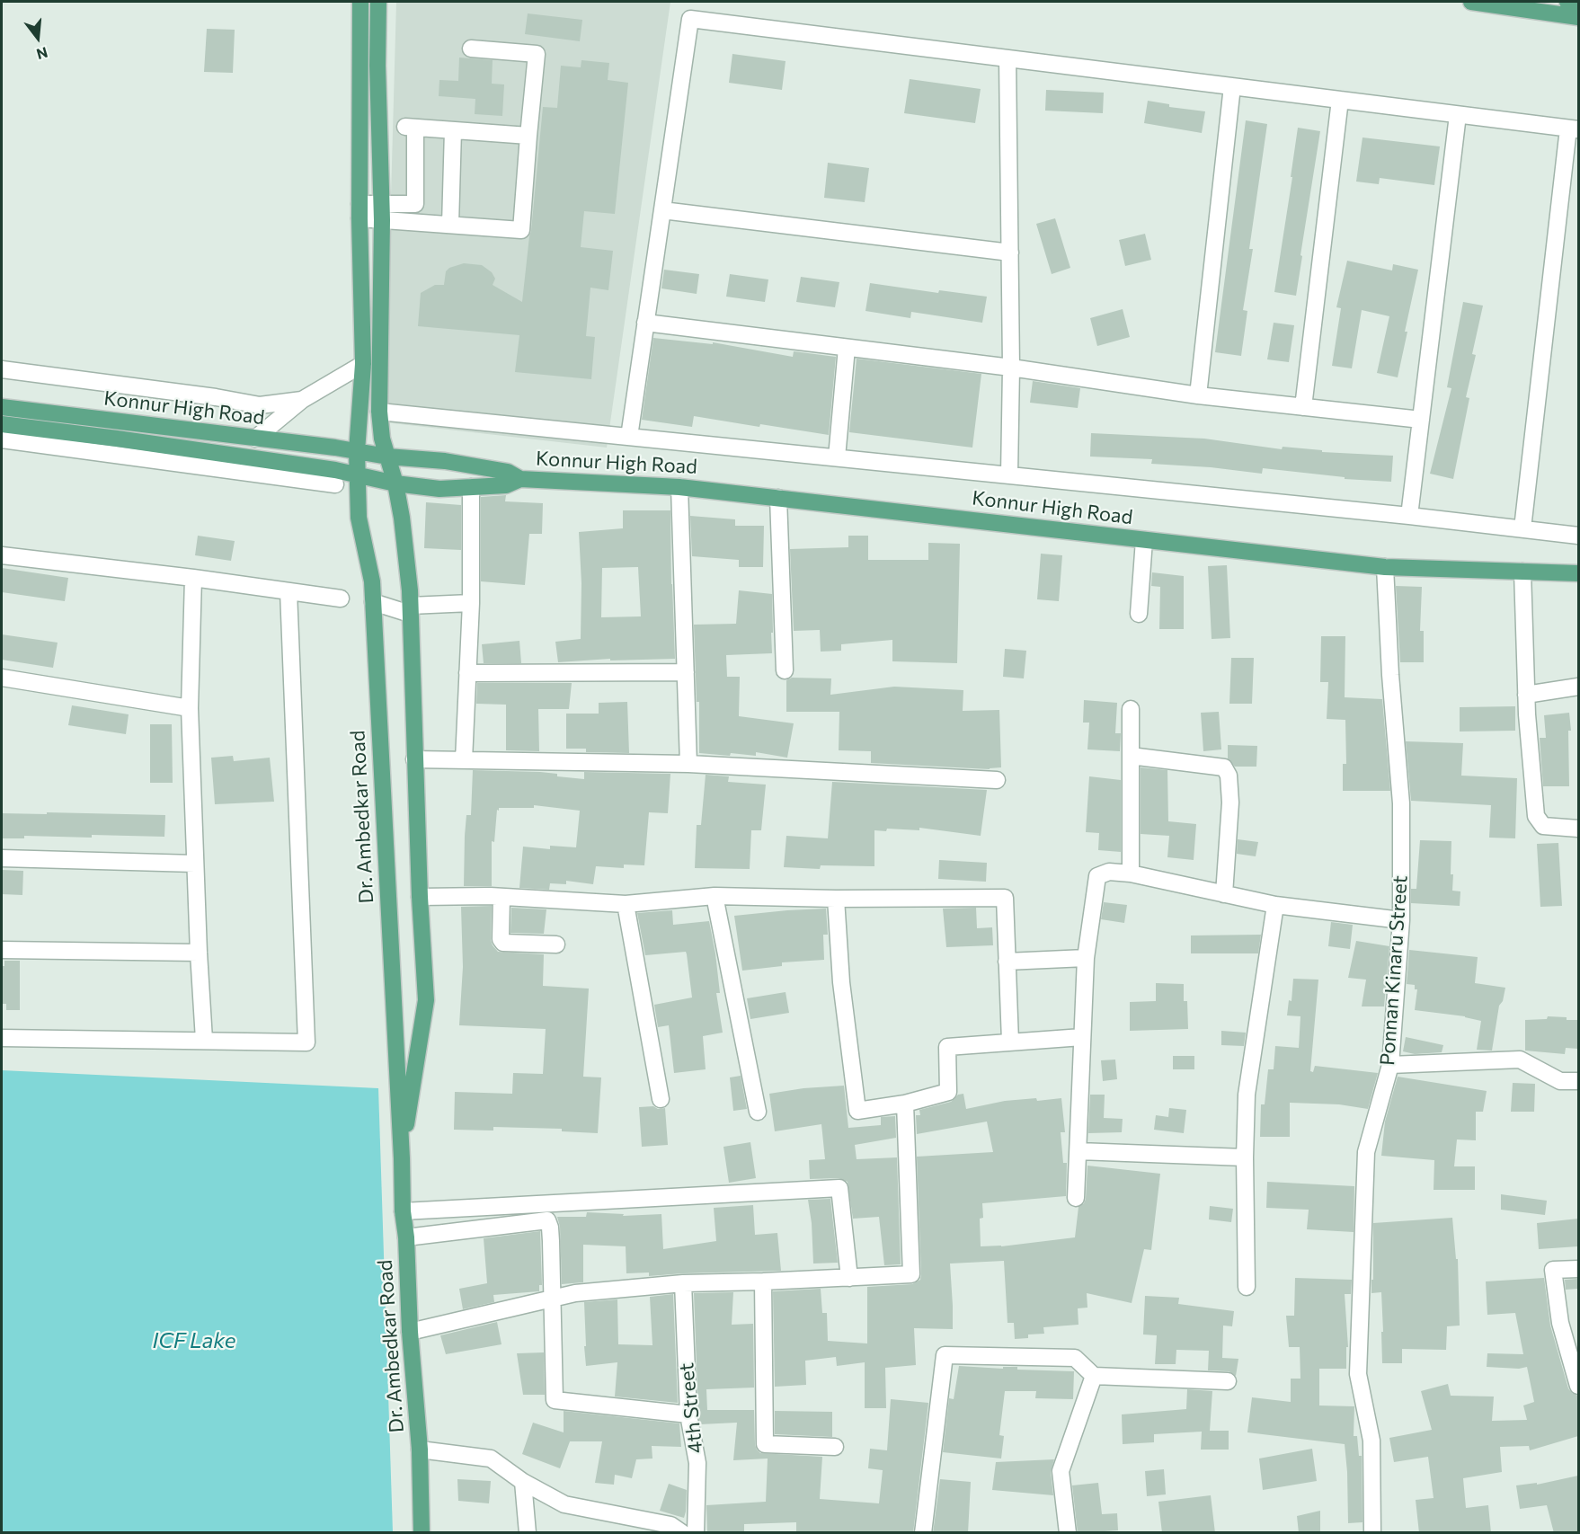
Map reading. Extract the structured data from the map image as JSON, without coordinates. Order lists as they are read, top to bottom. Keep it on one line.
{"streets":{"main road":["Konnur High Road","Dr. Ambedkar Road"],"street":["Ponnan Kinaru Street","4th Street"]},"crossings":[["Konnur High Road","Dr. Ambedkar Road"],["Konnur High Road","Ponnan Kinaru Street"]],"water":["ICF Lake"],"north":"bottom"}
